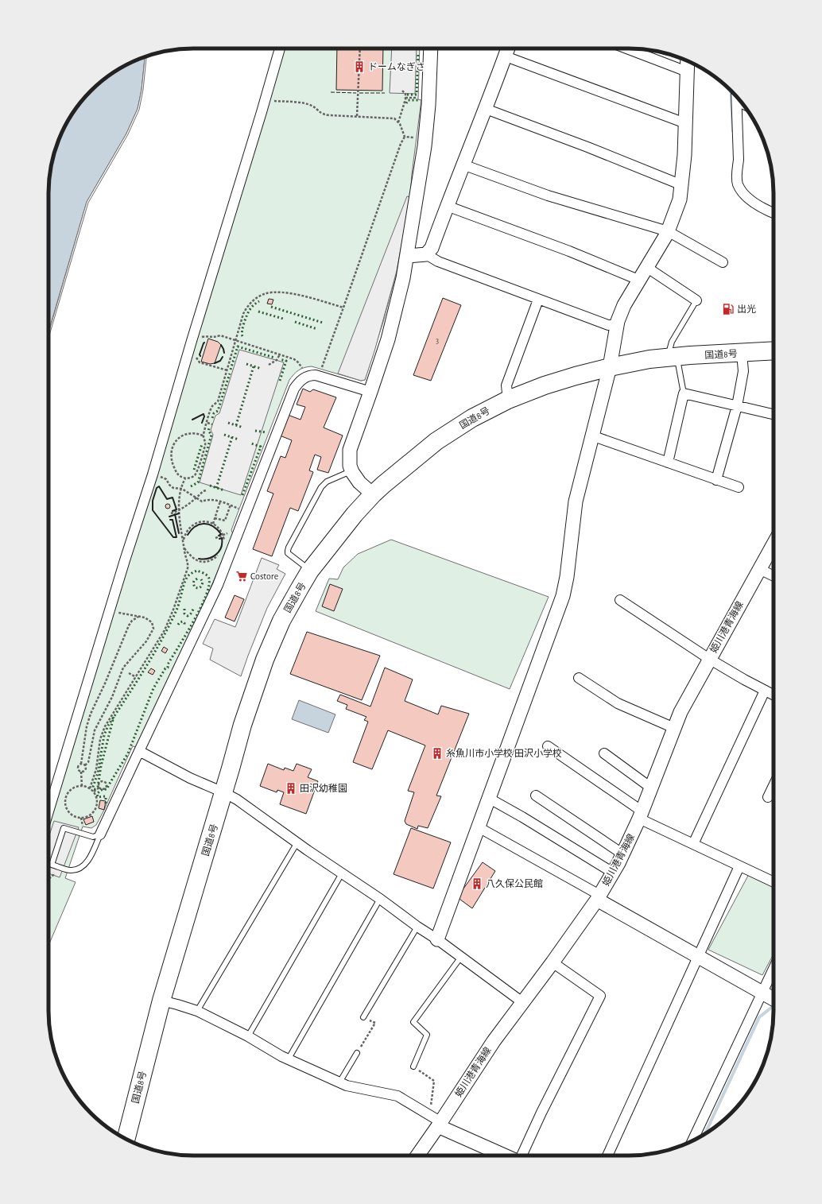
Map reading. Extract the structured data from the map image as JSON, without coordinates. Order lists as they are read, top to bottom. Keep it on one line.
{"streets":{"highway":["国道8号"],"street":["姫川港青海線"]},"places":{"building":["ドームなぎさ","糸魚川市小学校 田沢小学校","田沢幼稚園","八久保公民館"],"fuel station":["出光"],"supermarket":["Costore"]},"house_numbers":["3"]}
